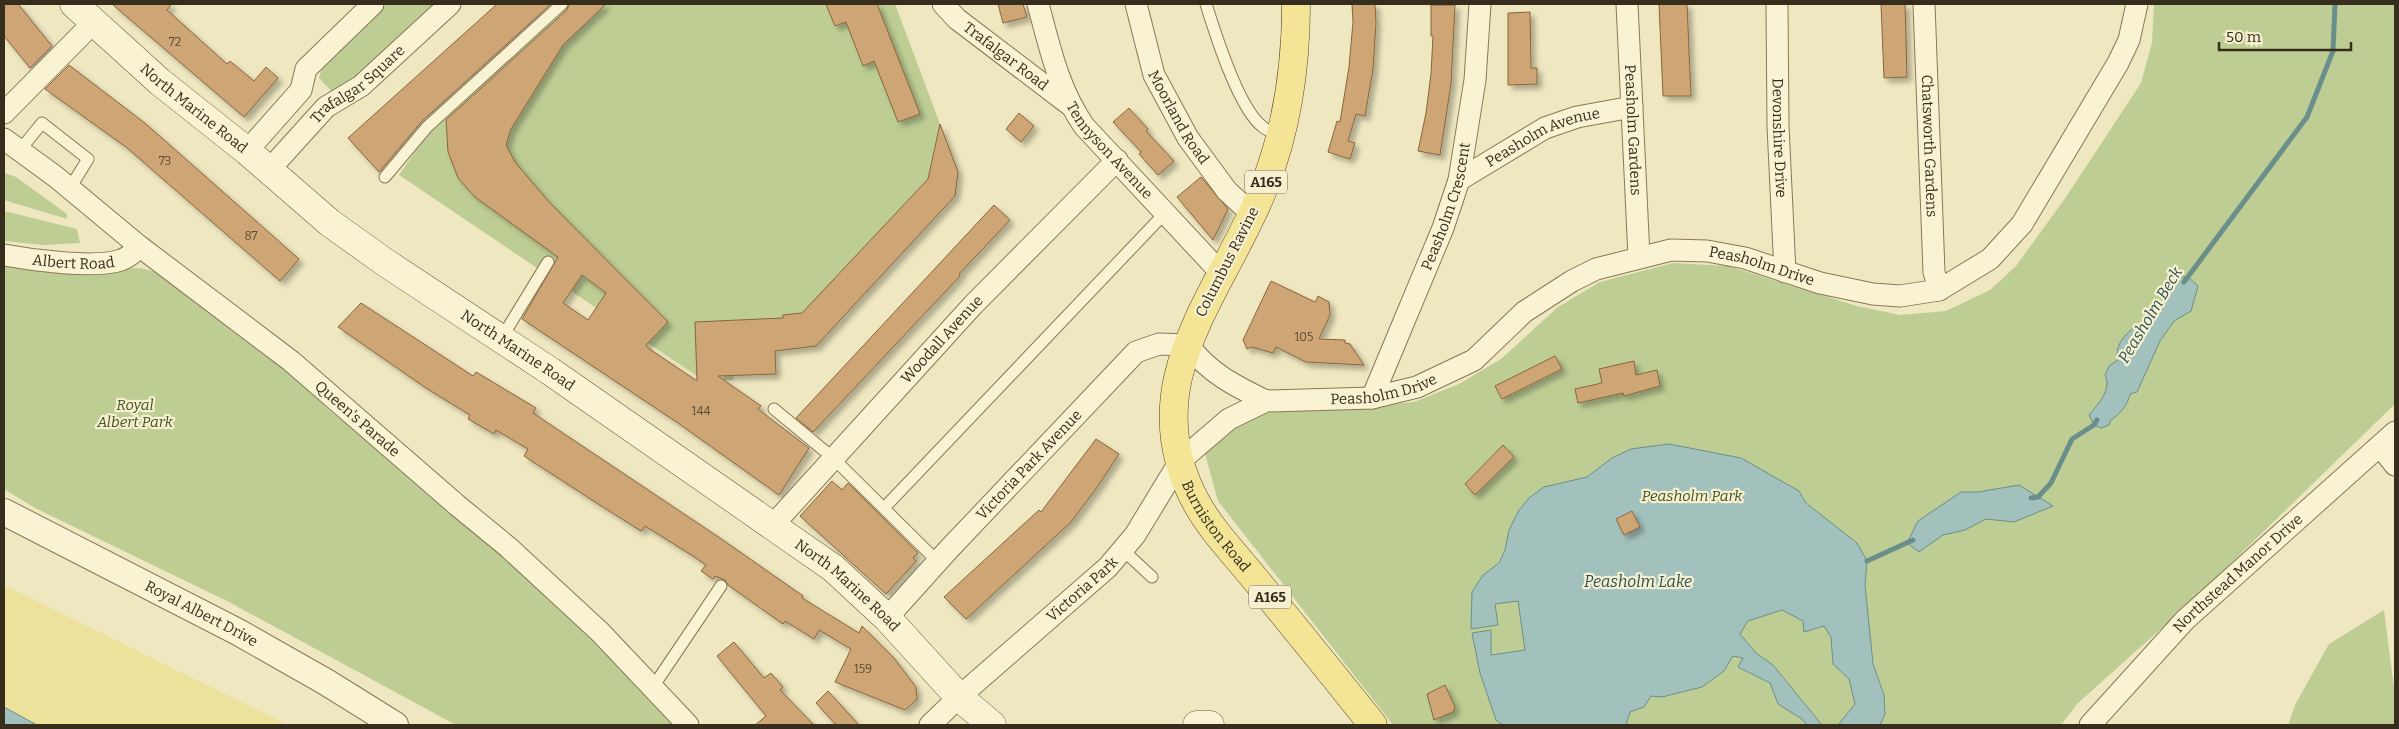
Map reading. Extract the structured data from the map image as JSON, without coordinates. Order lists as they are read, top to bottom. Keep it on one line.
{"streets":{"main road":["North Marine Road","A165","Columbus Ravine","Burniston Road"],"street":["Trafalgar Road","Trafalgar Square","Moorland Road","Peasholm Gardens","Devonshire Drive","Peasholm Avenue","Chatsworth Gardens","Tennyson Avenue","Peasholm Crescent","Albert Road","Peasholm Drive","Woodall Avenue","Queen's Parade","Victoria Park Avenue","Northstead Manor Drive","Victoria Park","Royal Albert Drive"]},"crossings":[["Trafalgar Road","Tennyson Avenue"],["Trafalgar Square","North Marine Road"],["North Marine Road","Woodall Avenue"],["North Marine Road","Victoria Park Avenue"],["North Marine Road","Victoria Park"],["Moorland Road","Columbus Ravine"],["Peasholm Gardens","Peasholm Avenue"],["Peasholm Gardens","Peasholm Drive"],["Devonshire Drive","Peasholm Drive"],["Peasholm Avenue","Peasholm Crescent"],["Chatsworth Gardens","Peasholm Drive"],["Tennyson Avenue","Columbus Ravine"],["Tennyson Avenue","Woodall Avenue"],["Peasholm Crescent","Peasholm Drive"],["Albert Road","Queen's Parade"],["Columbus Ravine","Peasholm Drive"],["Columbus Ravine","Victoria Park Avenue"],["Columbus Ravine","Burniston Road"],["Peasholm Drive","Victoria Park Avenue"],["Peasholm Drive","Burniston Road"],["Peasholm Drive","Victoria Park"],["Victoria Park Avenue","Burniston Road"],["Burniston Road","Victoria Park"]],"water":["Peasholm Beck","Peasholm Lake"],"parks":["Royal Albert Park","Peasholm Park"],"house_numbers":["72","73","87","105","144","159"],"scale_bar":"50 m"}
